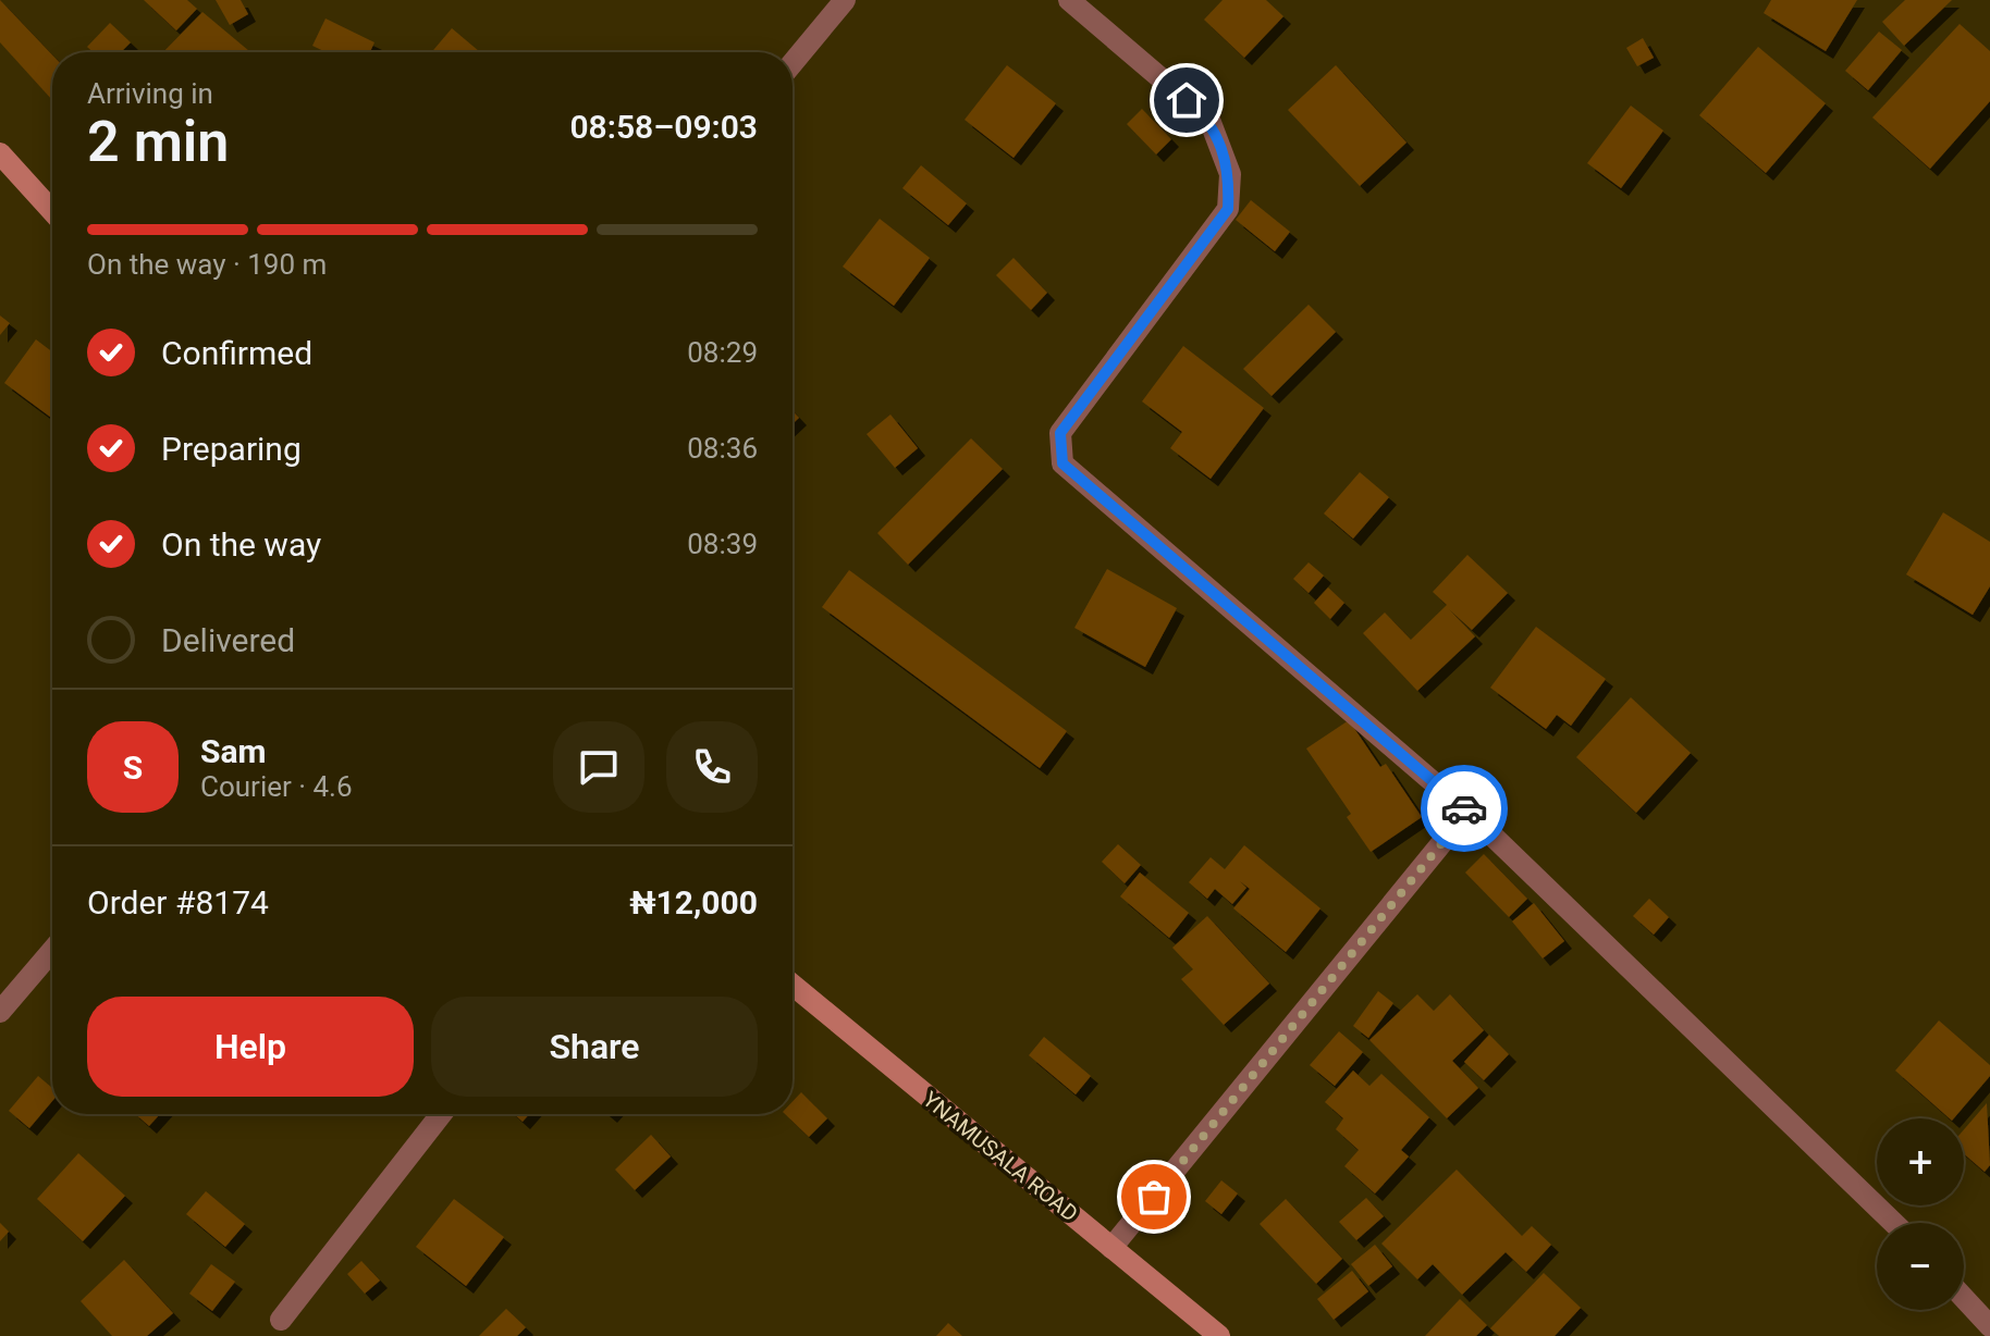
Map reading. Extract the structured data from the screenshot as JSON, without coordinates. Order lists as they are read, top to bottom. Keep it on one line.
{"streets":{"main road":["YNAMUSALA ROAD"]},"page":{"heading":["2 min","Arriving in","08:58–09:03"],"panel":["Sam","Courier · 4.6","Order #8174","₦12,000"],"bar":"On the way · 190 m","list":[["Confirmed","08:29"],["Preparing","08:36"],["On the way","08:39"],"Delivered"],"round":"S","buttons":["Help","Share"],"map_buttons":["+","−"]}}
